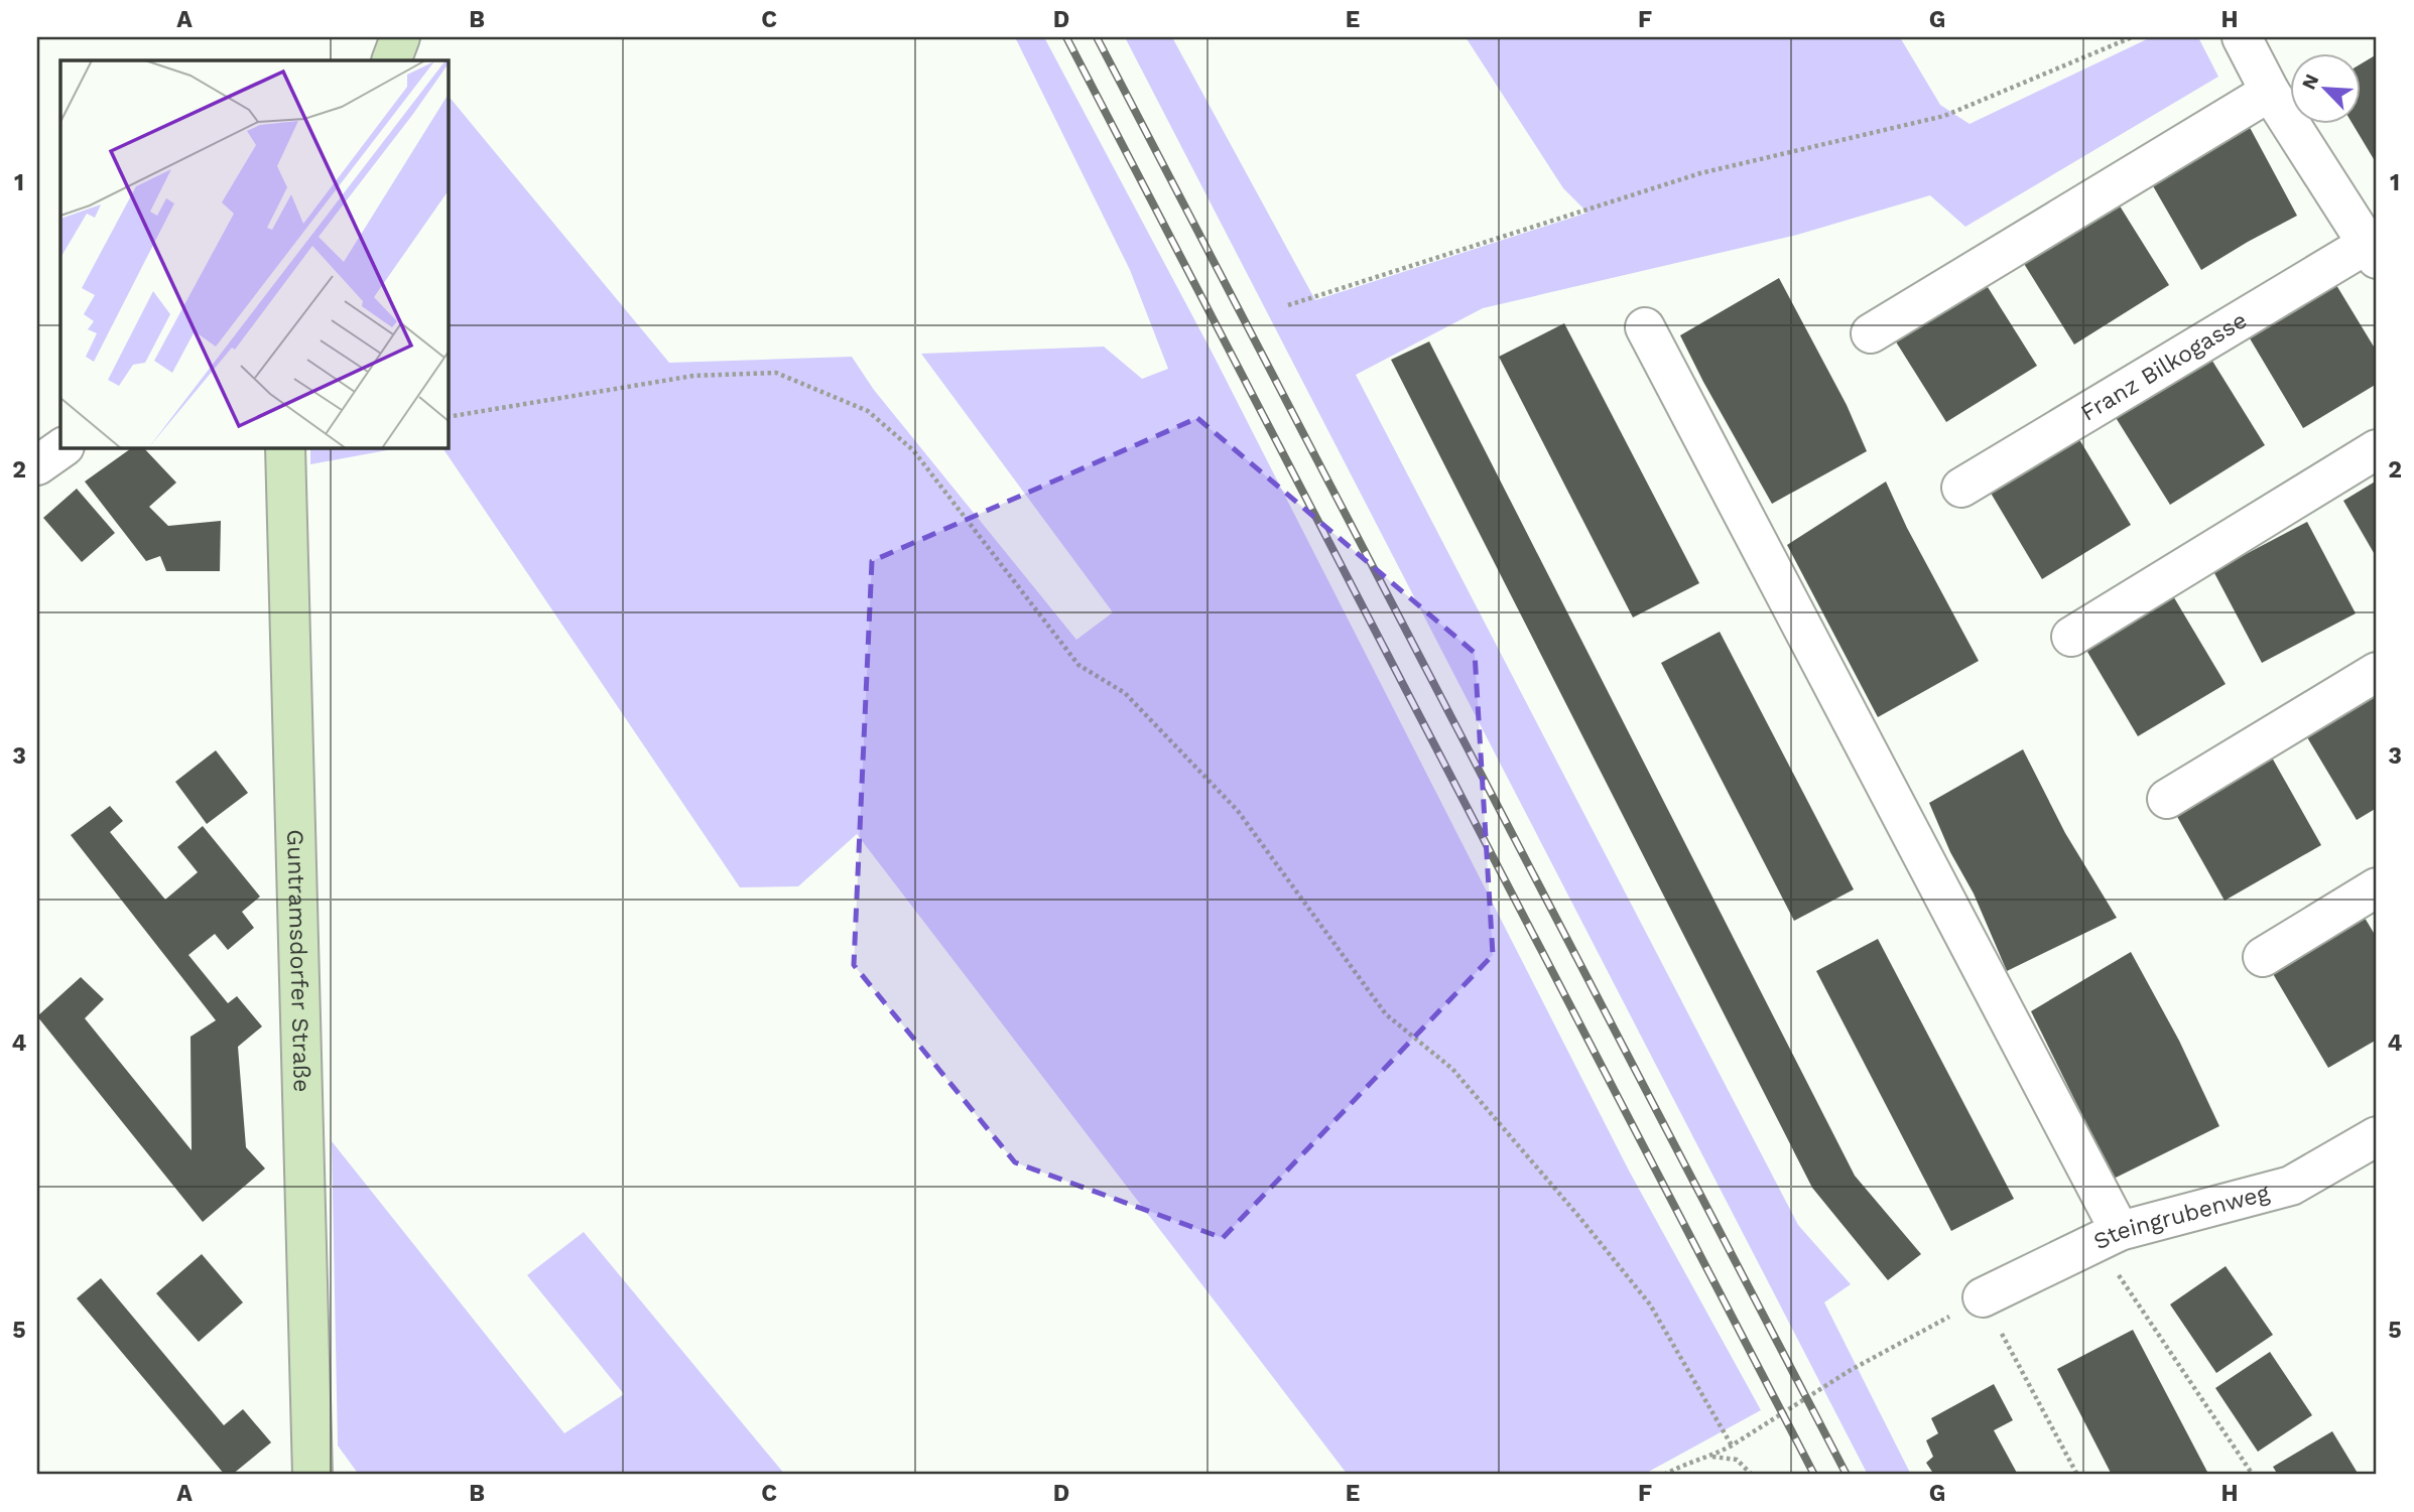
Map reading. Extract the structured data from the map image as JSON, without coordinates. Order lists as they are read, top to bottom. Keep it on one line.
{"streets":{"street":["Franz Bilkogasse","Guntramsdorfer Straße","Steingrubenweg"]},"north":"top left","grid":{"columns":["A","B","C","D","E","F","G","H"],"rows":["1","2","3","4","5"]}}
